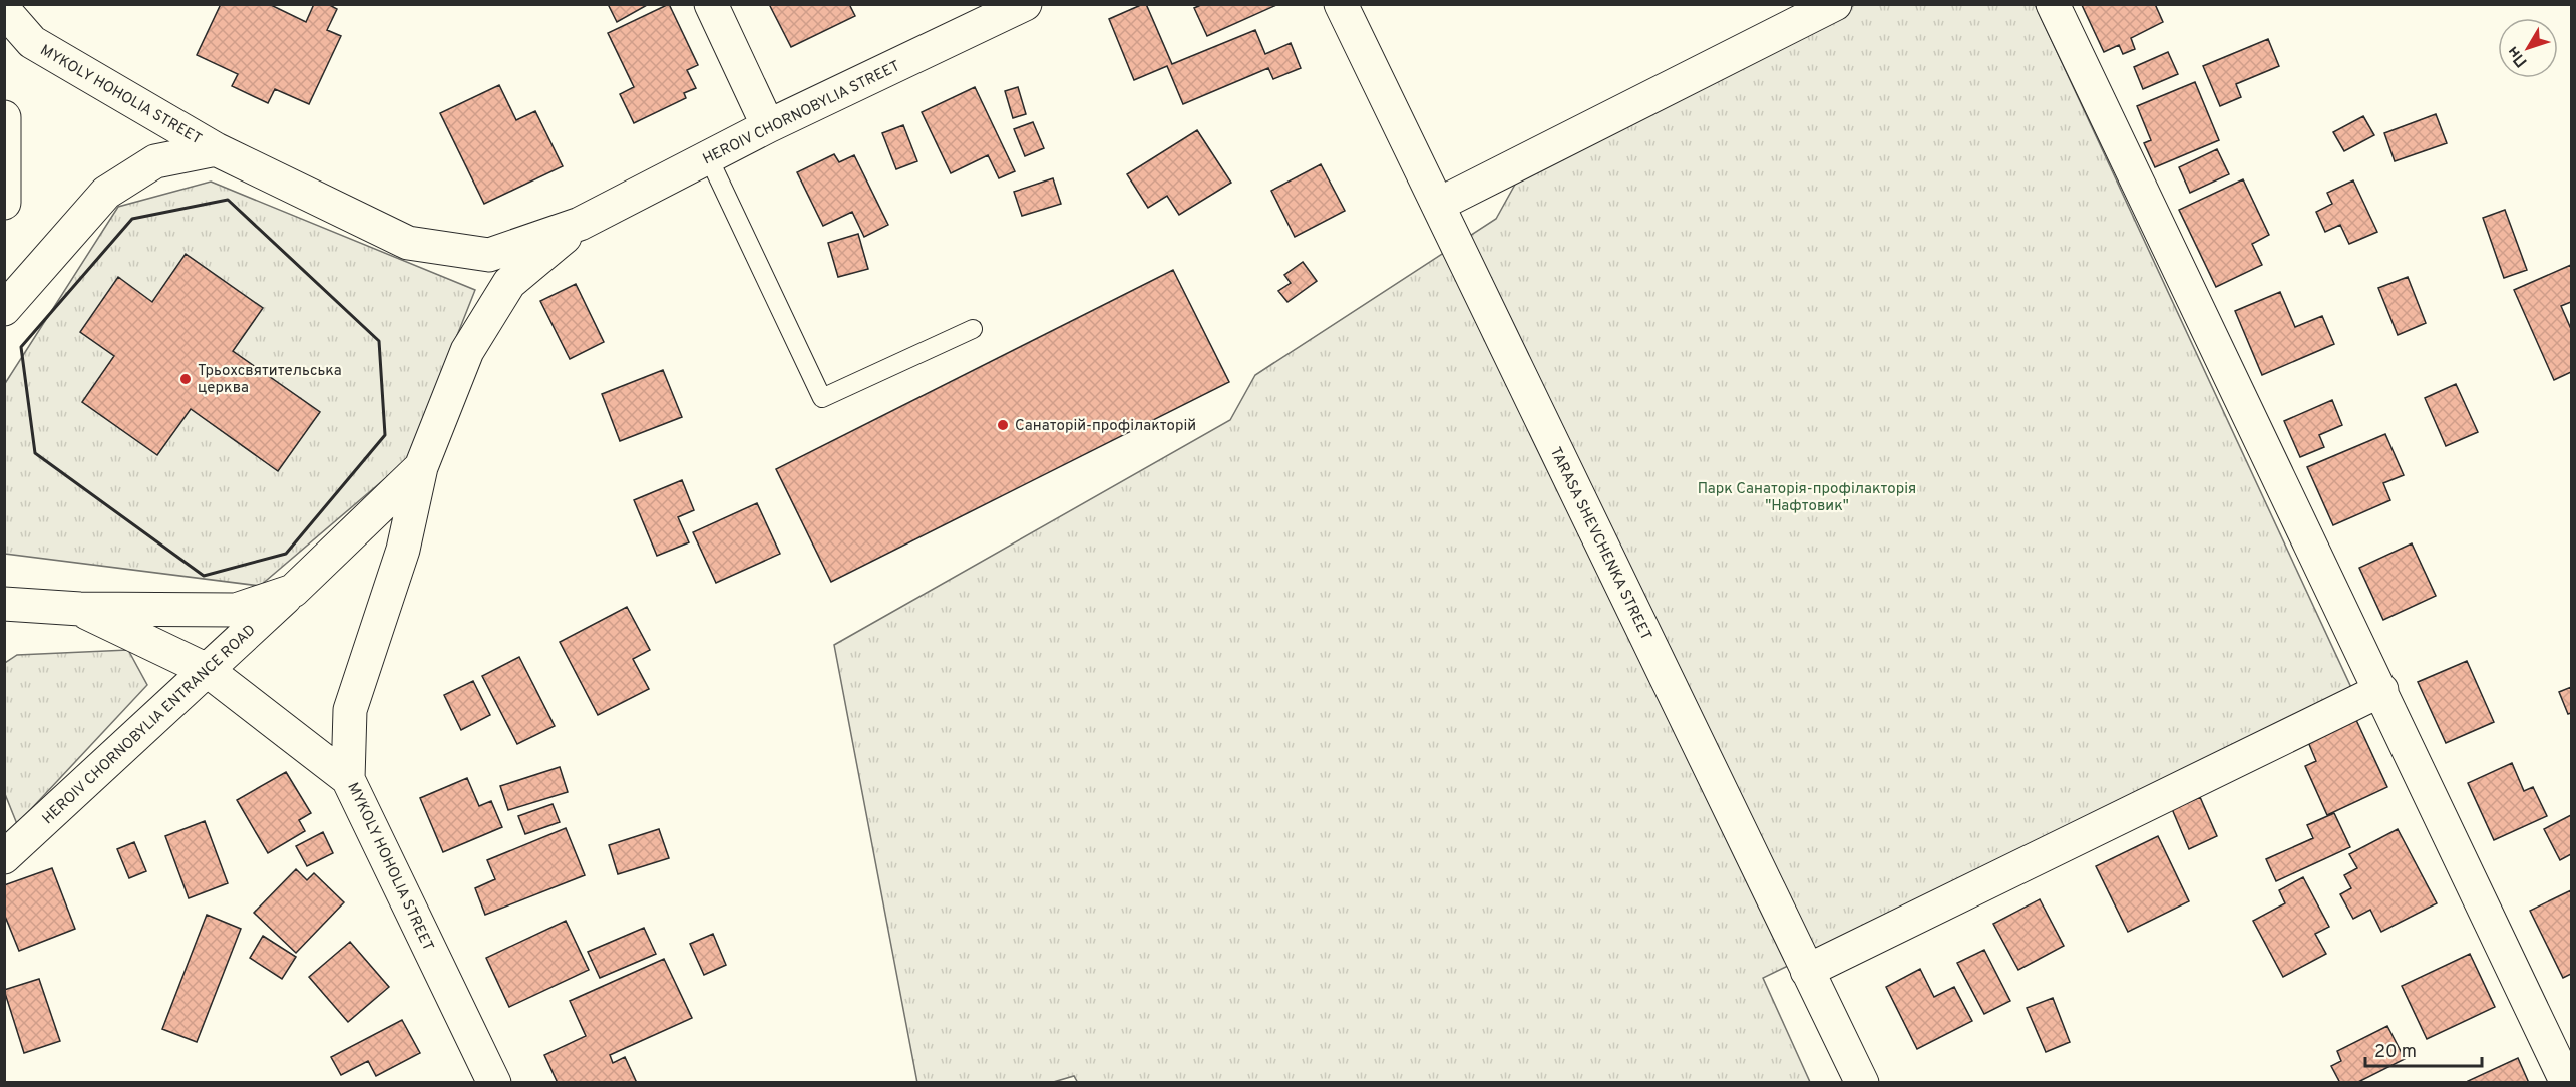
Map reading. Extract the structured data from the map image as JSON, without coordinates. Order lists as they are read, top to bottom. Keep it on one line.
{"streets":{"street":["MYKOLY HOHOLIA STREET","HEROIV CHORNOBYLIA STREET","TARASA SHEVCHENKA STREET","HEROIV CHORNOBYLIA ENTRANCE ROAD"]},"crossings":[["MYKOLY HOHOLIA STREET","HEROIV CHORNOBYLIA STREET"],["HEROIV CHORNOBYLIA STREET","HEROIV CHORNOBYLIA ENTRANCE ROAD"]],"parks":["Парк Санаторія-профілакторія \"Нафтовик\""],"places":["Трьохсвятительська церква","Санаторій-профілакторій"],"scale_bar":"20 m","north":"bottom left"}
